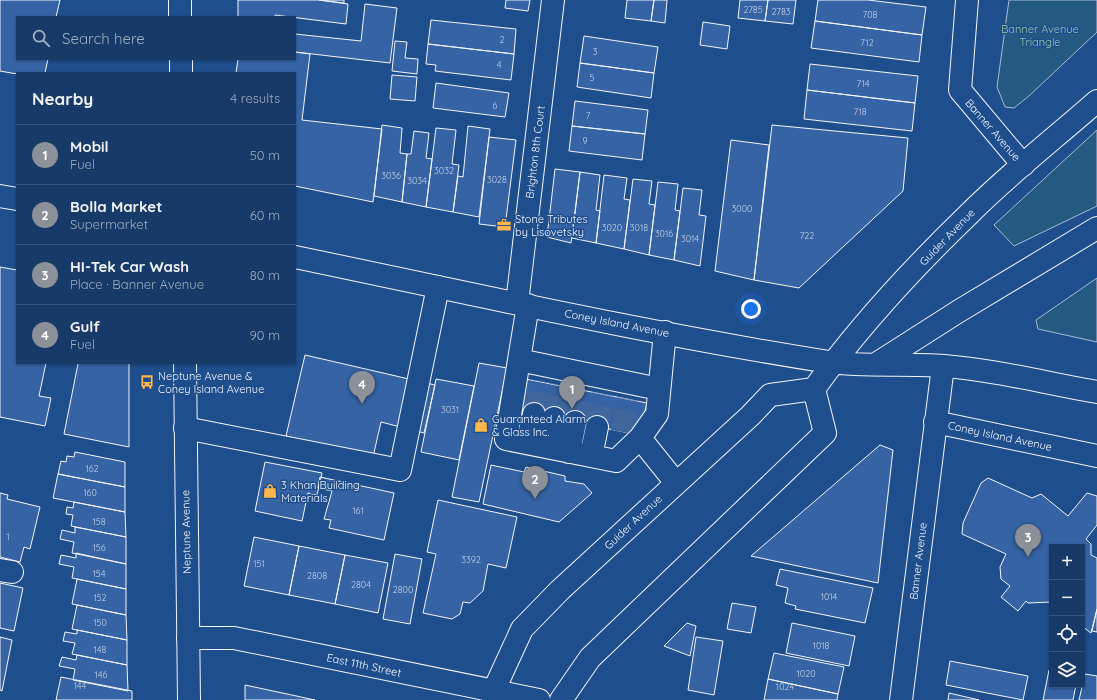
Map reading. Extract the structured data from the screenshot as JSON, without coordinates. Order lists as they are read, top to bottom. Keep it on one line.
{"streets":{"main road":["Banner Avenue","Brighton 8th Court","Guider Avenue","Coney Island Avenue","Neptune Avenue","East 11th Street"]},"crossings":[["Banner Avenue","Guider Avenue"],["Banner Avenue","Coney Island Avenue"],["Brighton 8th Court","Coney Island Avenue"],["Guider Avenue","Coney Island Avenue"],["Guider Avenue","East 11th Street"],["Neptune Avenue","East 11th Street"]],"parks":["Banner Avenue Triangle"],"places":{"office":["Stone Tributes by Lisovetsky"],"bus stop":["Neptune Avenue & Coney Island Avenue"],"shop":["Guaranteed Alarm & Glass Inc.","3 Khan Building Materials"]},"house_numbers":["2785","2783","708","2","712","3","4","5","714","6","718","7","9","3032","3036","3028","3034","3000","3020","3018","3016","722","3014","3031","162","160","161","158","1","156","3392","151","154","2808","2804","2800","1014","152","150","1018","148","1020","146","144","1024"],"page":{"search":"Search here","heading":["Nearby","4 results"],"list":[{"mark":"1","name":"Mobil","note":"Fuel","value":"50 m"},{"mark":"2","name":"Bolla Market","note":"Supermarket","value":"60 m"},{"mark":"3","name":"HI-Tek Car Wash","note":"Place · Banner Avenue","value":"80 m"},{"mark":"4","name":"Gulf","note":"Fuel","value":"90 m"}],"pins":["4","1","2","3"],"map_buttons":["+","−"]}}
